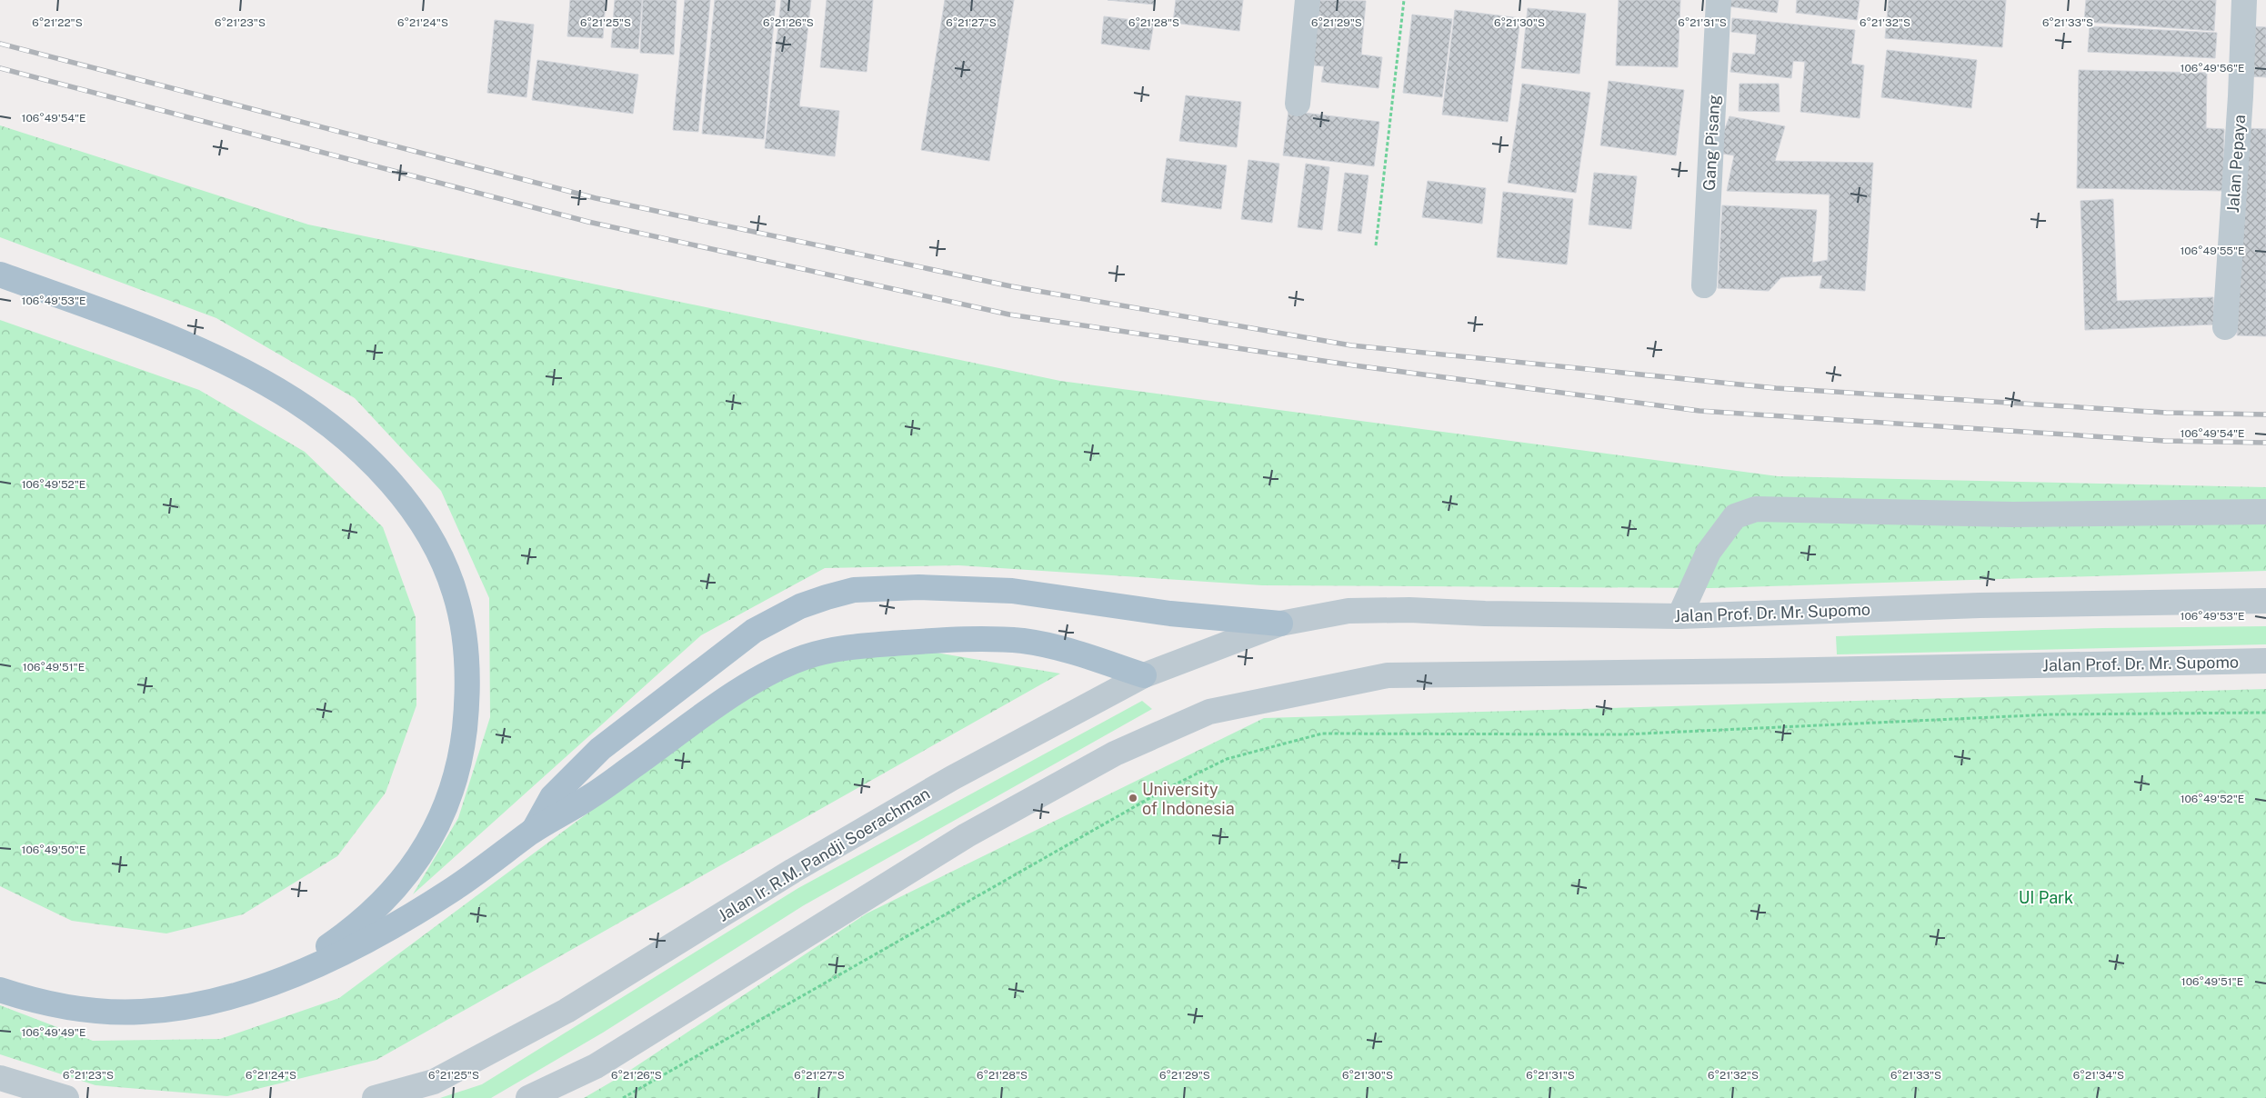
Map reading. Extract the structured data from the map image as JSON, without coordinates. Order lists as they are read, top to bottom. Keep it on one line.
{"streets":{"street":["Gang Pisang","Jalan Pepaya","Jalan Prof. Dr. Mr. Supomo","Jalan Ir. R.M. Pandji Soerachman"]},"crossings":[["Jalan Prof. Dr. Mr. Supomo","Jalan Ir. R.M. Pandji Soerachman"]],"parks":["UI Park"],"places":["University of Indonesia"],"coordinates":["6°21'22\"S","6°21'23\"S","6°21'24\"S","6°21'25\"S","6°21'26\"S","6°21'27\"S","6°21'28\"S","6°21'29\"S","6°21'30\"S","6°21'31\"S","6°21'32\"S","6°21'33\"S","106°49'56\"E","106°49'54\"E","106°49'55\"E","106°49'53\"E","106°49'52\"E","106°49'51\"E","106°49'50\"E","106°49'49\"E","6°21'34\"S"]}
